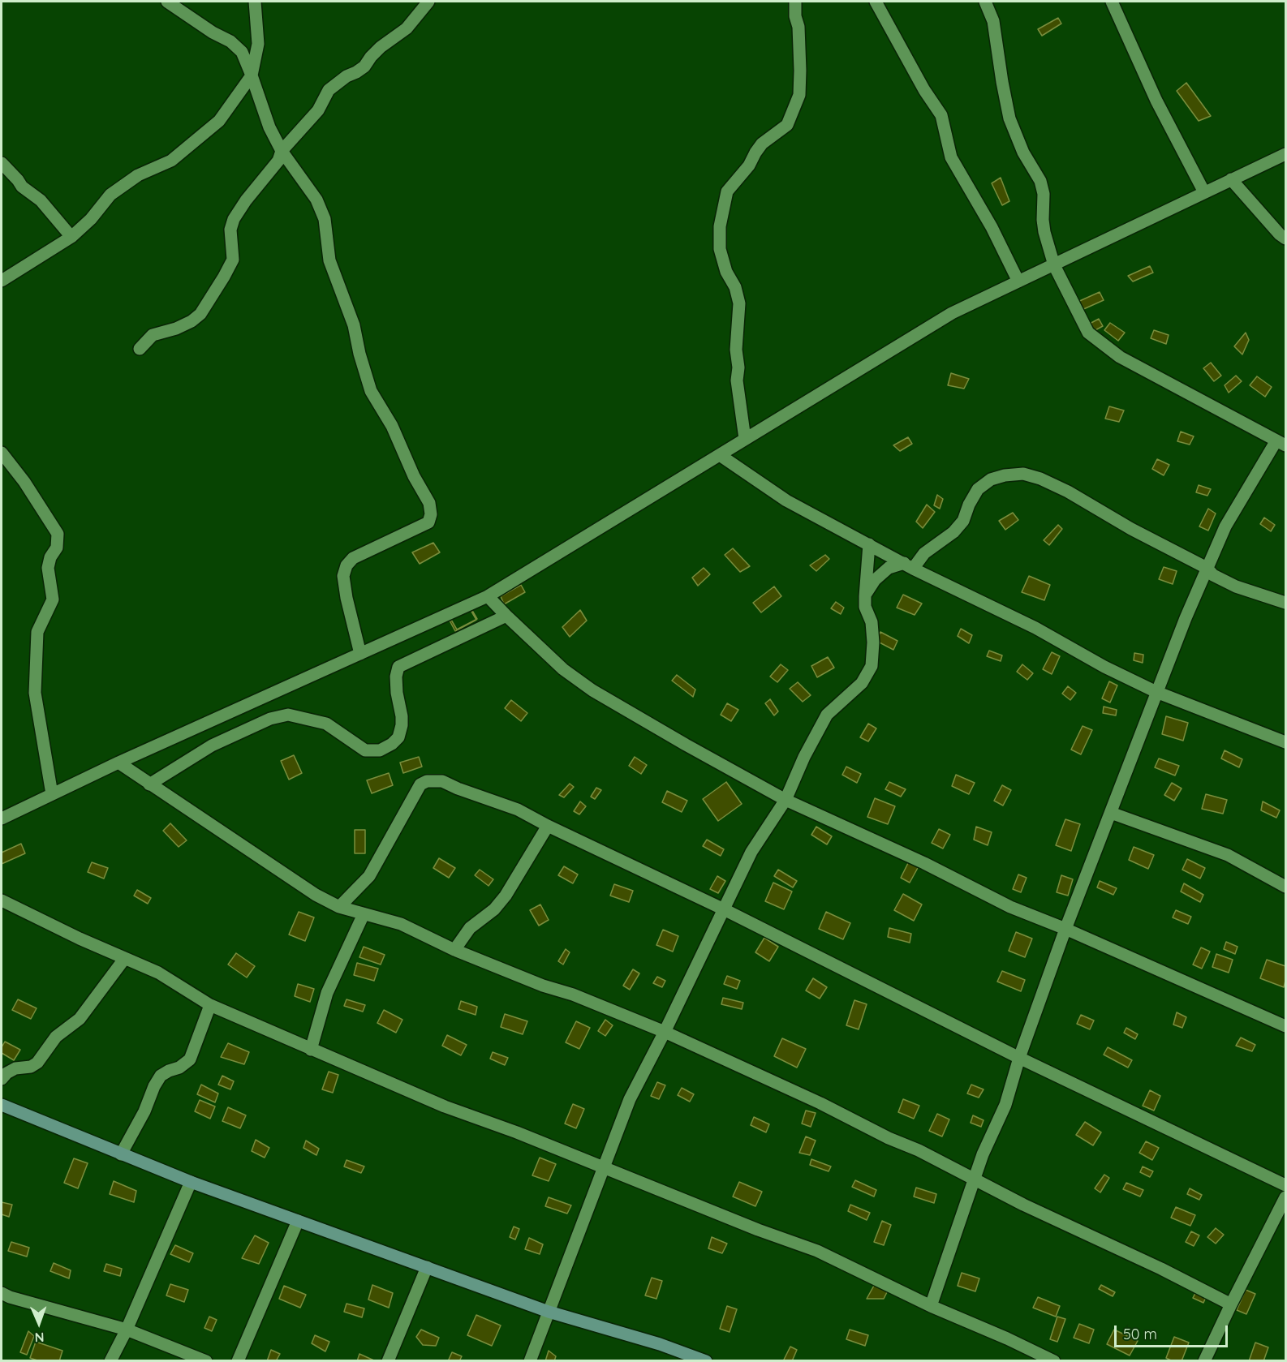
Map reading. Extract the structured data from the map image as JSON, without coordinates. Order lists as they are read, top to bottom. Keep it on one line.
{"scale_bar":"50 m","north":"bottom"}
